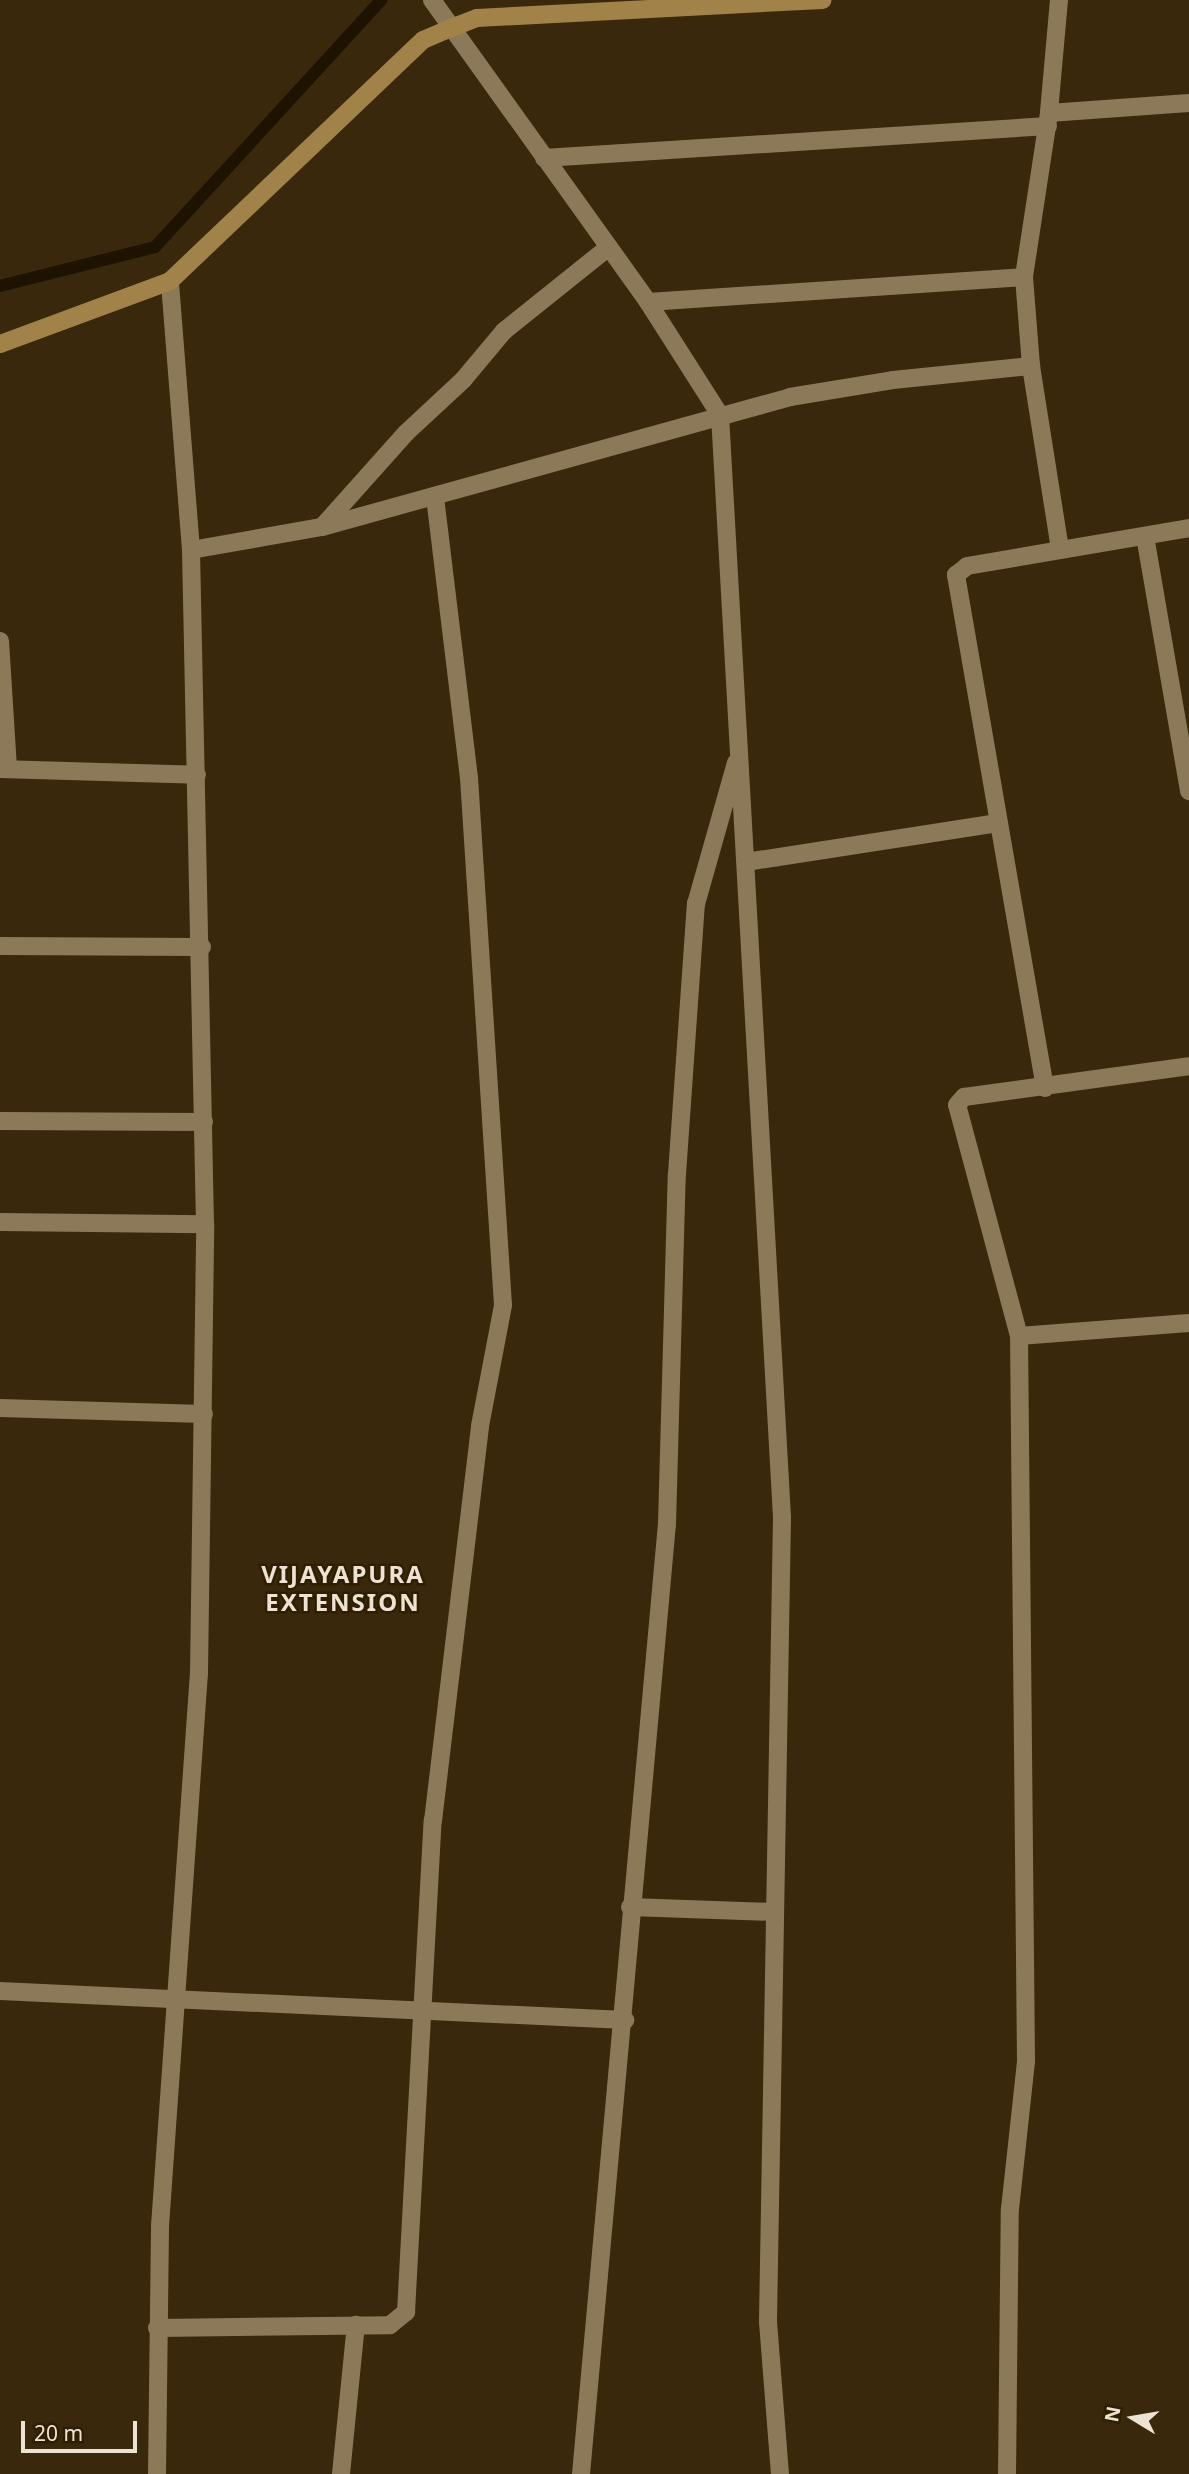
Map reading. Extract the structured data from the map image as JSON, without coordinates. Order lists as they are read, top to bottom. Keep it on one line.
{"districts":["VIJAYAPURA EXTENSION"],"scale_bar":"20 m","north":"left"}
